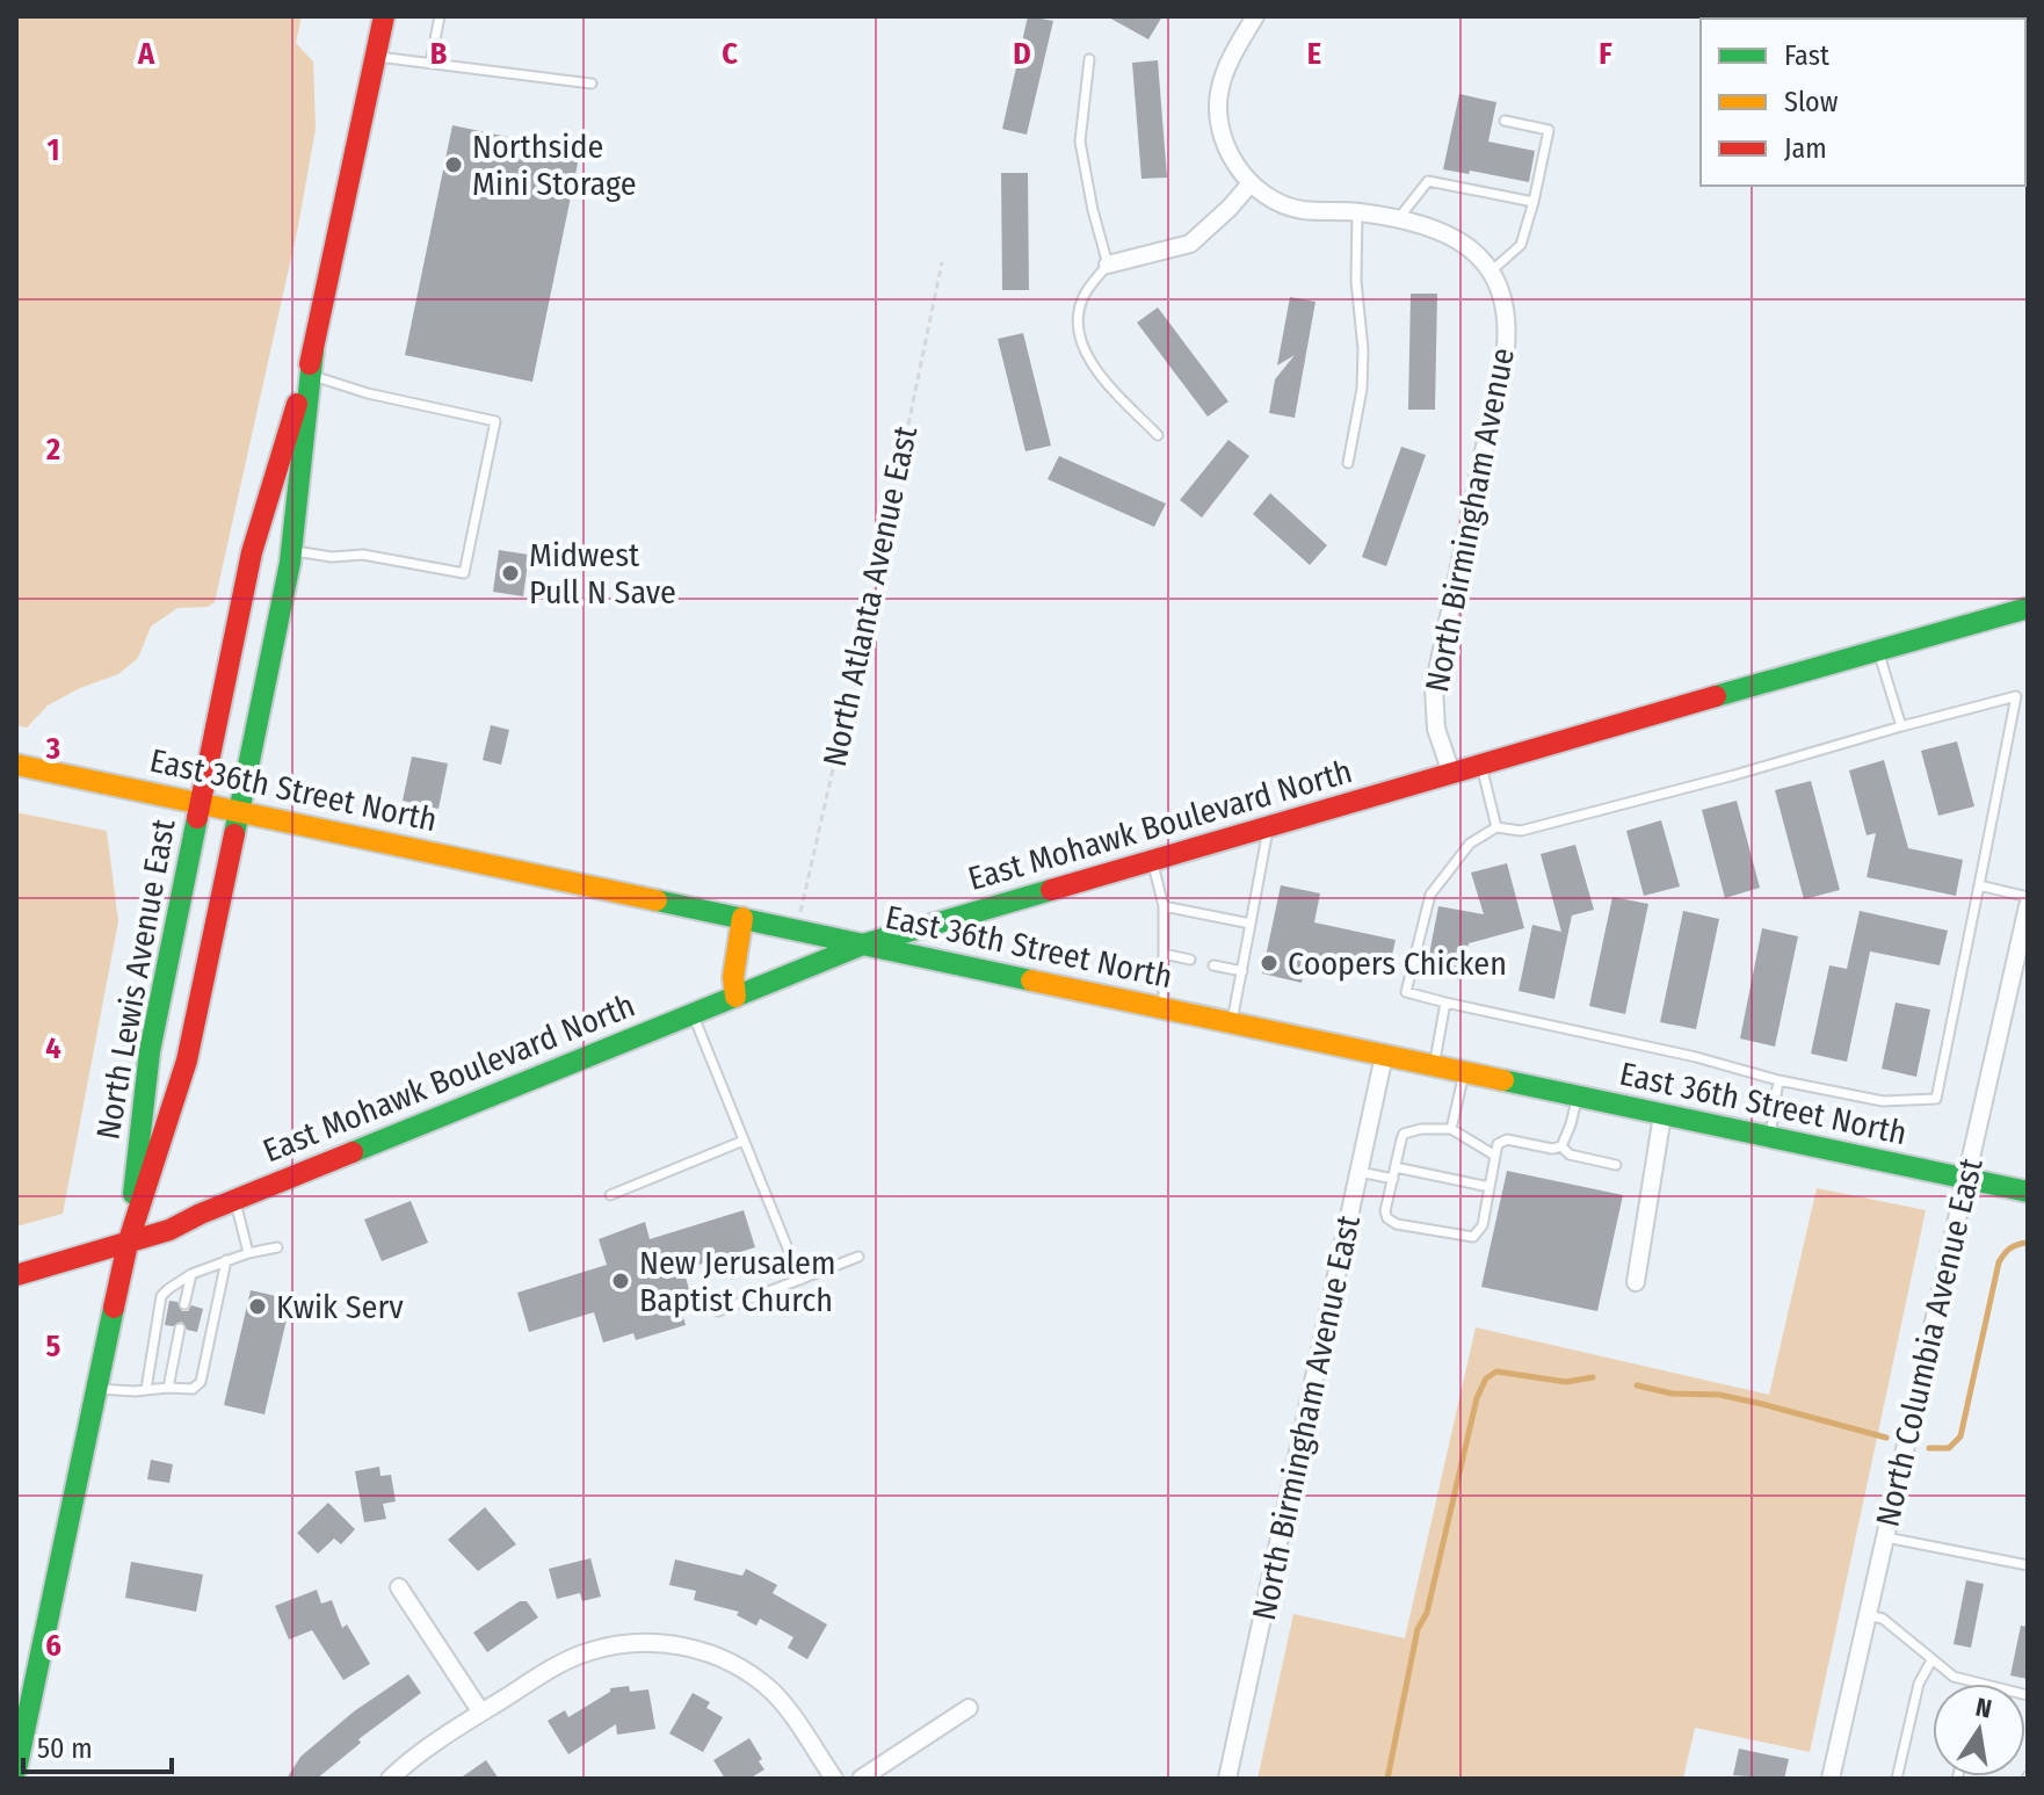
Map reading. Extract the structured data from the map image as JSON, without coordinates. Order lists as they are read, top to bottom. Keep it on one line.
{"streets":{"main road":["East 36th Street North","East Mohawk Boulevard North","North Lewis Avenue East"],"street":["North Birmingham Avenue","North Columbia Avenue East","North Birmingham Avenue East"],"path":["North Atlanta Avenue East"]},"crossings":[["North Birmingham Avenue","East Mohawk Boulevard North"],["North Atlanta Avenue East","East 36th Street North"],["East 36th Street North","East Mohawk Boulevard North"],["East 36th Street North","North Lewis Avenue East"],["East 36th Street North","North Columbia Avenue East"],["East 36th Street North","North Birmingham Avenue East"],["East Mohawk Boulevard North","North Lewis Avenue East"]],"places":["Northside Mini Storage","Midwest Pull N Save","Coopers Chicken","New Jerusalem Baptist Church","Kwik Serv"],"legend":["Fast","Slow","Jam"],"scale_bar":"50 m","north":"top","grid":{"columns":["A","B","C","D","E","F"],"rows":["1","2","3","4","5","6"]}}
